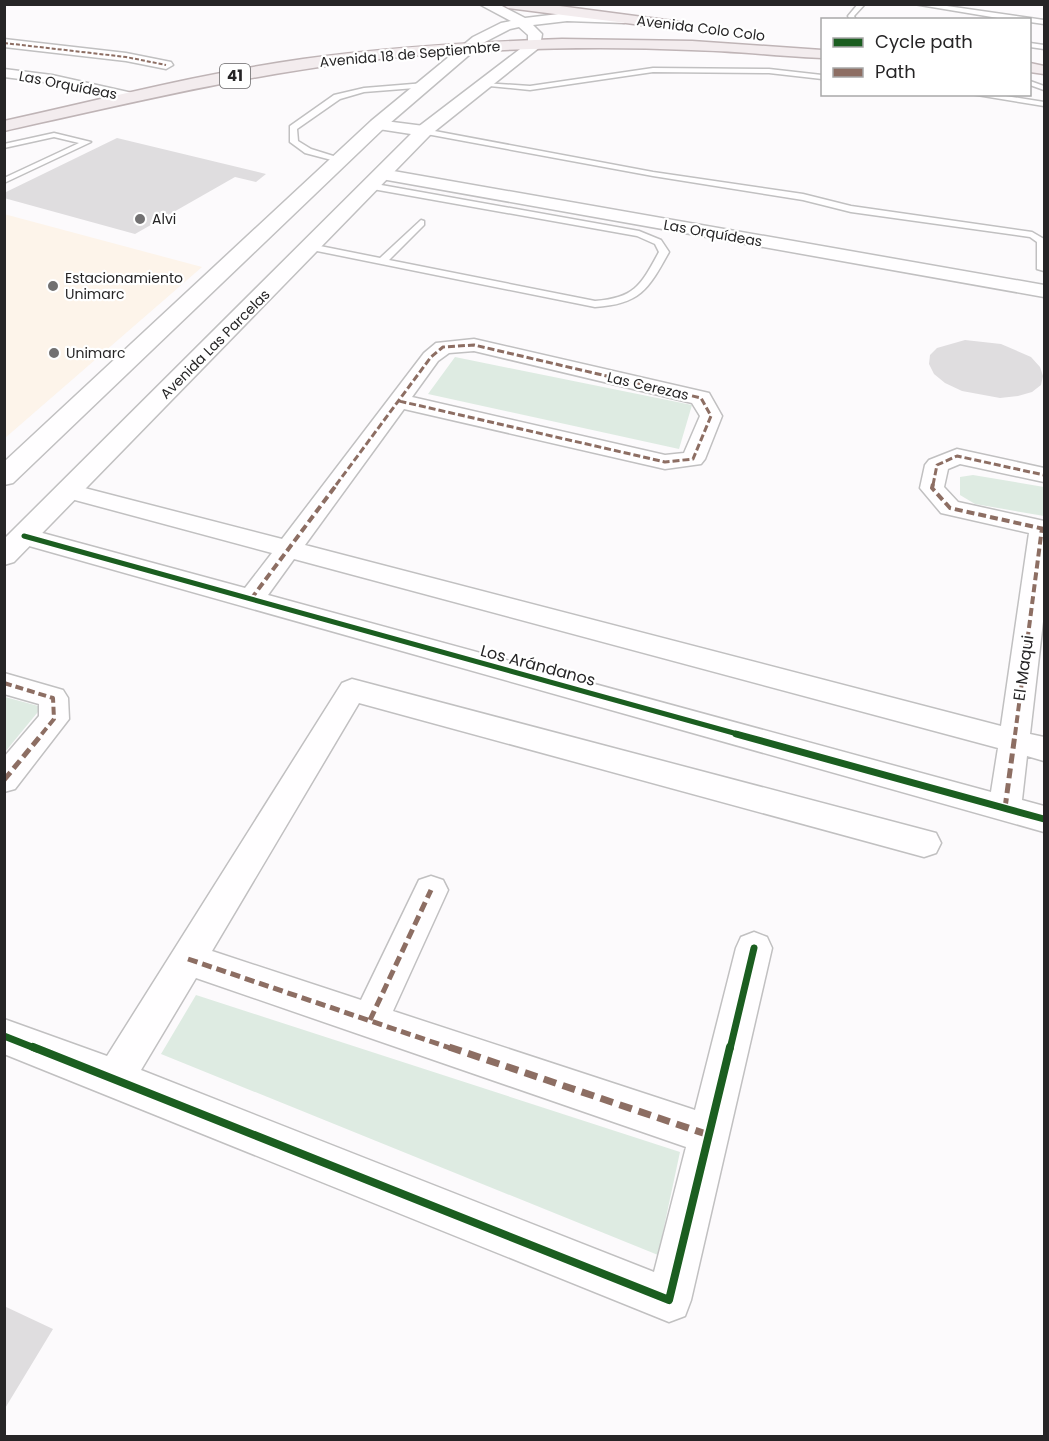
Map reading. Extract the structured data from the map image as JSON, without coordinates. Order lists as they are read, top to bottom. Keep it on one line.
{"streets":{"main road":["Avenida Colo Colo","Avenida 18 de Septiembre","41","Avenida Las Parcelas"],"street":["Las Orquídeas","Las Cerezas","Los Arándanos","El Maqui"]},"crossings":[["Avenida 18 de Septiembre","Las Orquídeas"],["Avenida 18 de Septiembre","Avenida Las Parcelas"],["Las Orquídeas","Avenida Las Parcelas"],["Avenida Las Parcelas","Los Arándanos"],["Las Cerezas","Los Arándanos"],["Los Arándanos","El Maqui"]],"places":["Alvi","Estacionamiento Unimarc","Unimarc"],"legend":["Cycle path","Path"]}
